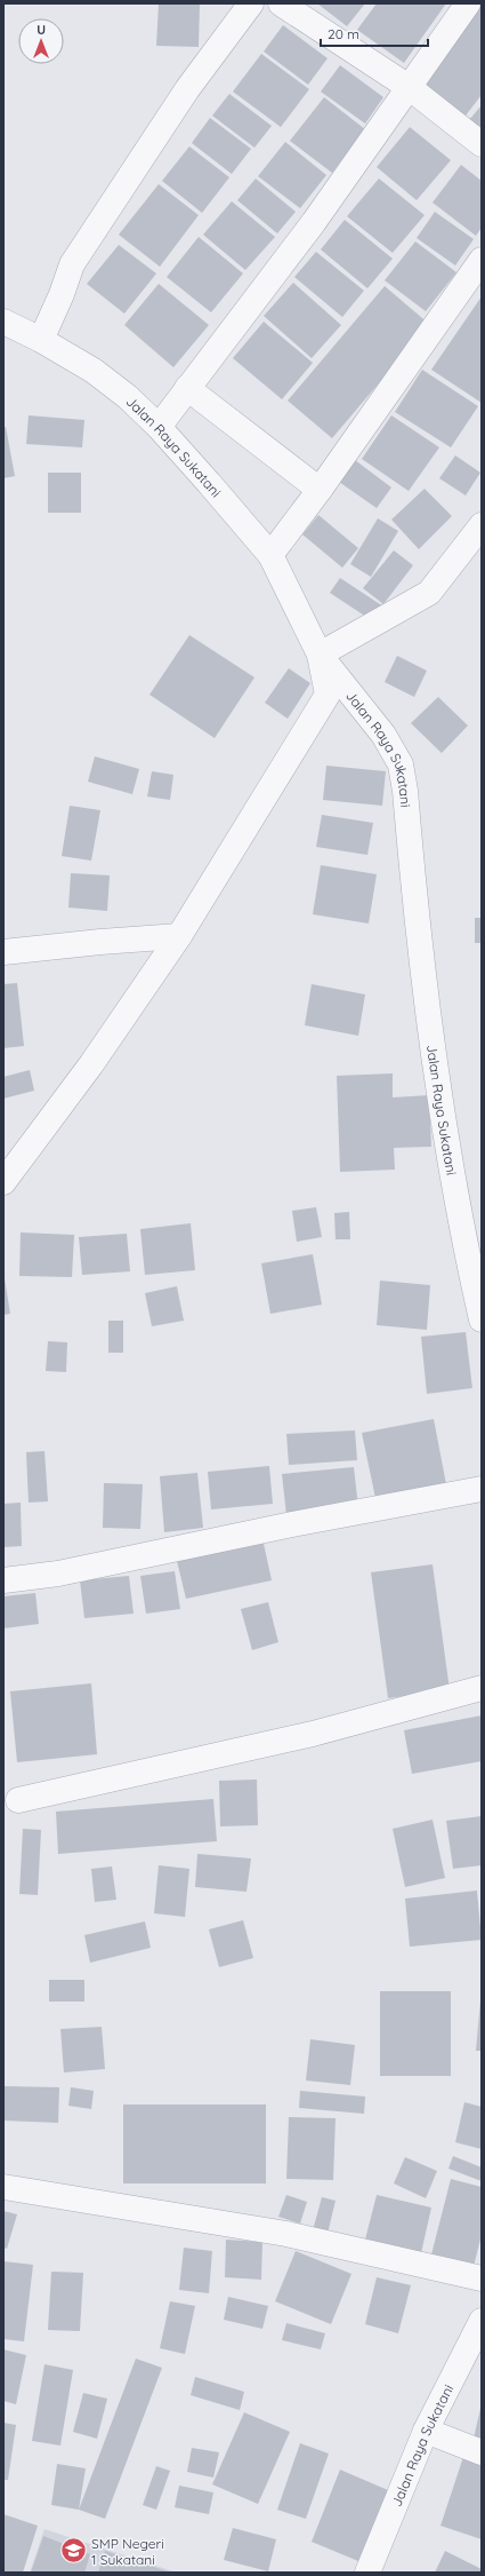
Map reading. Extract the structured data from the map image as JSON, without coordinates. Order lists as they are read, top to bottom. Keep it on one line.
{"streets":{"street":["Jalan Raya Sukatani"]},"places":{"school or university":["SMP Negeri 1 Sukatani"]},"scale_bar":"20 m","north":"top"}
